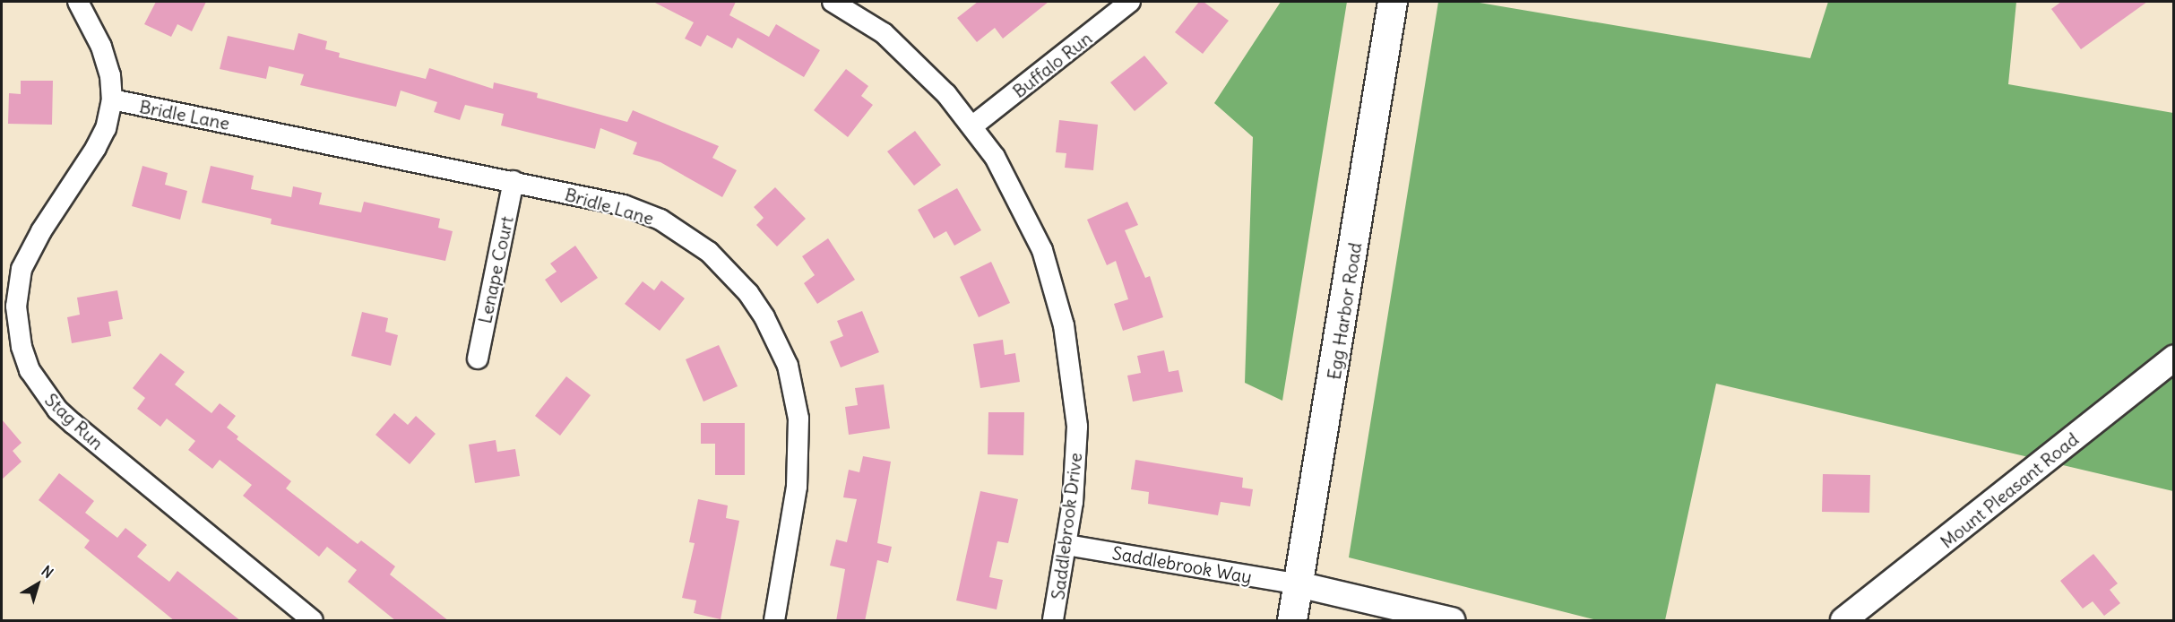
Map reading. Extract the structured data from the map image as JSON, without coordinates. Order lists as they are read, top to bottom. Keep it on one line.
{"streets":{"main road":["Egg Harbor Road"],"street":["Buffalo Run","Bridle Lane","Lenape Court","Stag Run","Mount Pleasant Road","Saddlebrook Drive","Saddlebrook Way"]},"crossings":[["Buffalo Run","Saddlebrook Drive"],["Bridle Lane","Lenape Court"],["Bridle Lane","Stag Run"],["Egg Harbor Road","Saddlebrook Way"],["Saddlebrook Drive","Saddlebrook Way"]],"north":"top right"}
